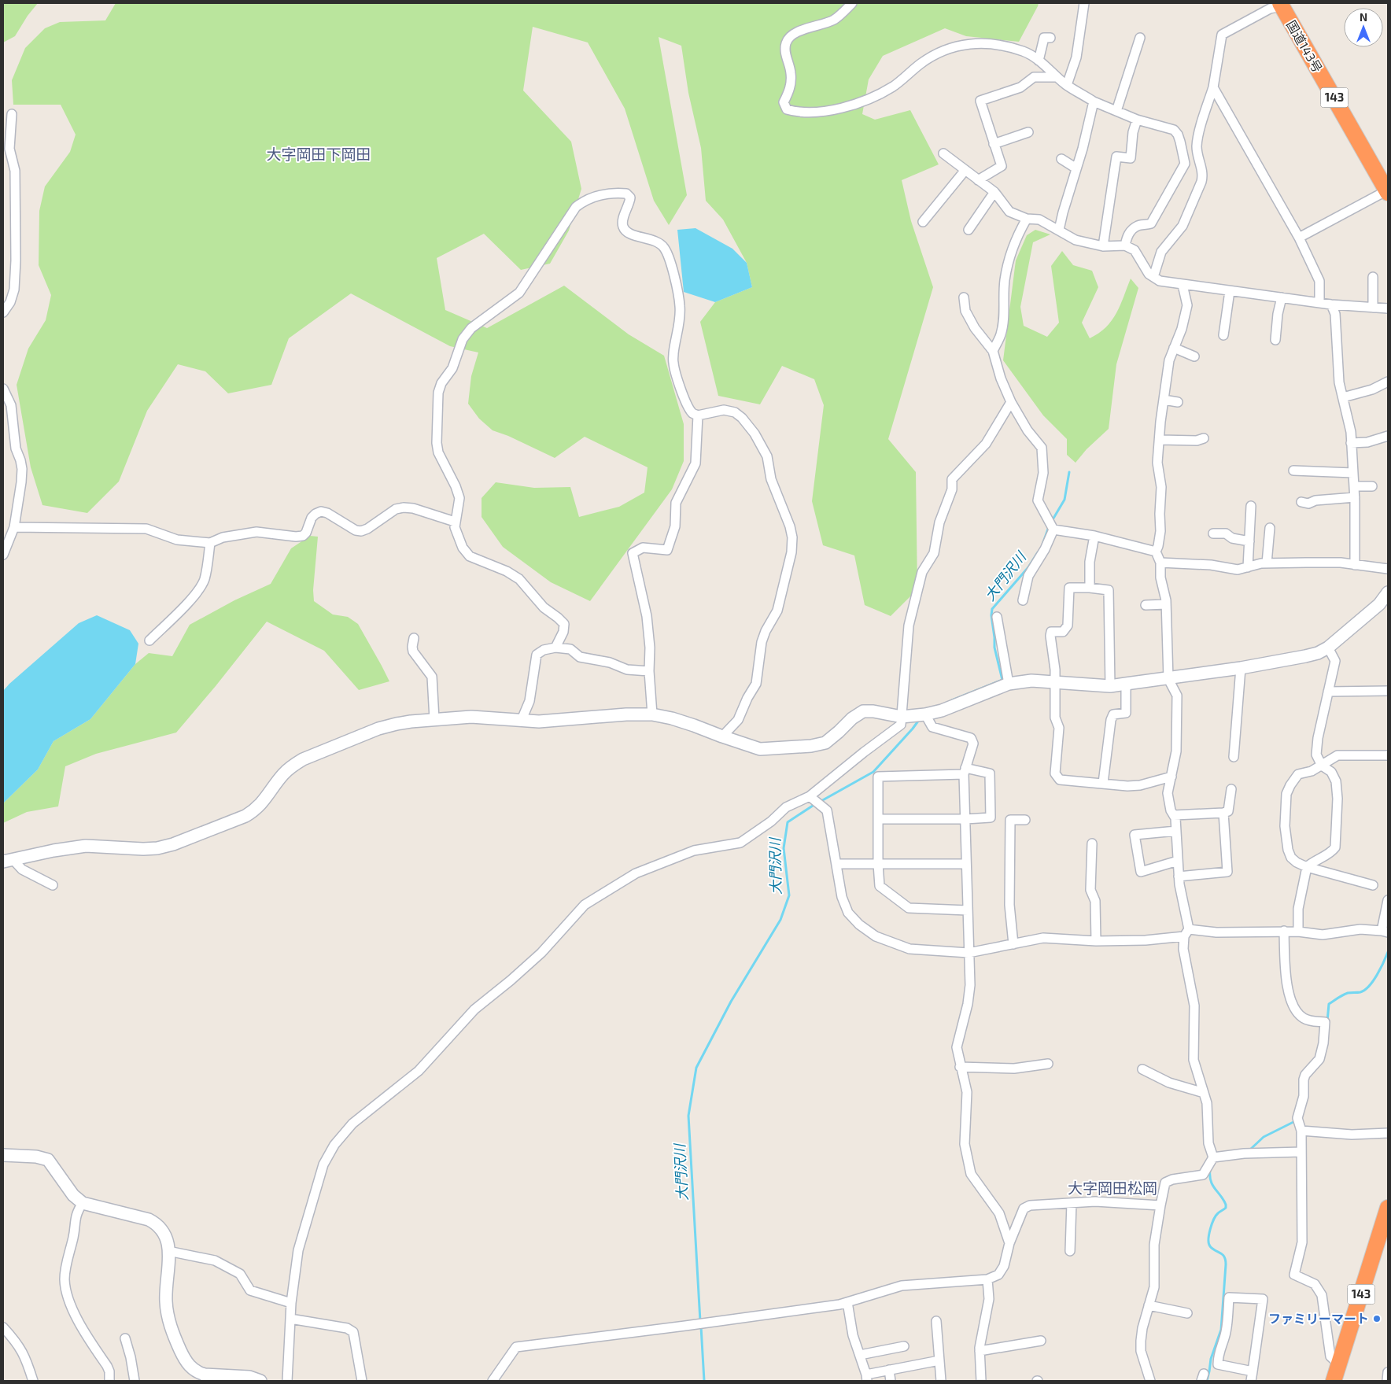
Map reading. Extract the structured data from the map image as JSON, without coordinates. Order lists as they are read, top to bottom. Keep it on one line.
{"streets":{"highway":["国道143号","143"]},"districts":["大字岡田下岡田","大字岡田松岡"],"water":["大門沢川"],"places":["ファミリーマート"],"north":"top"}
